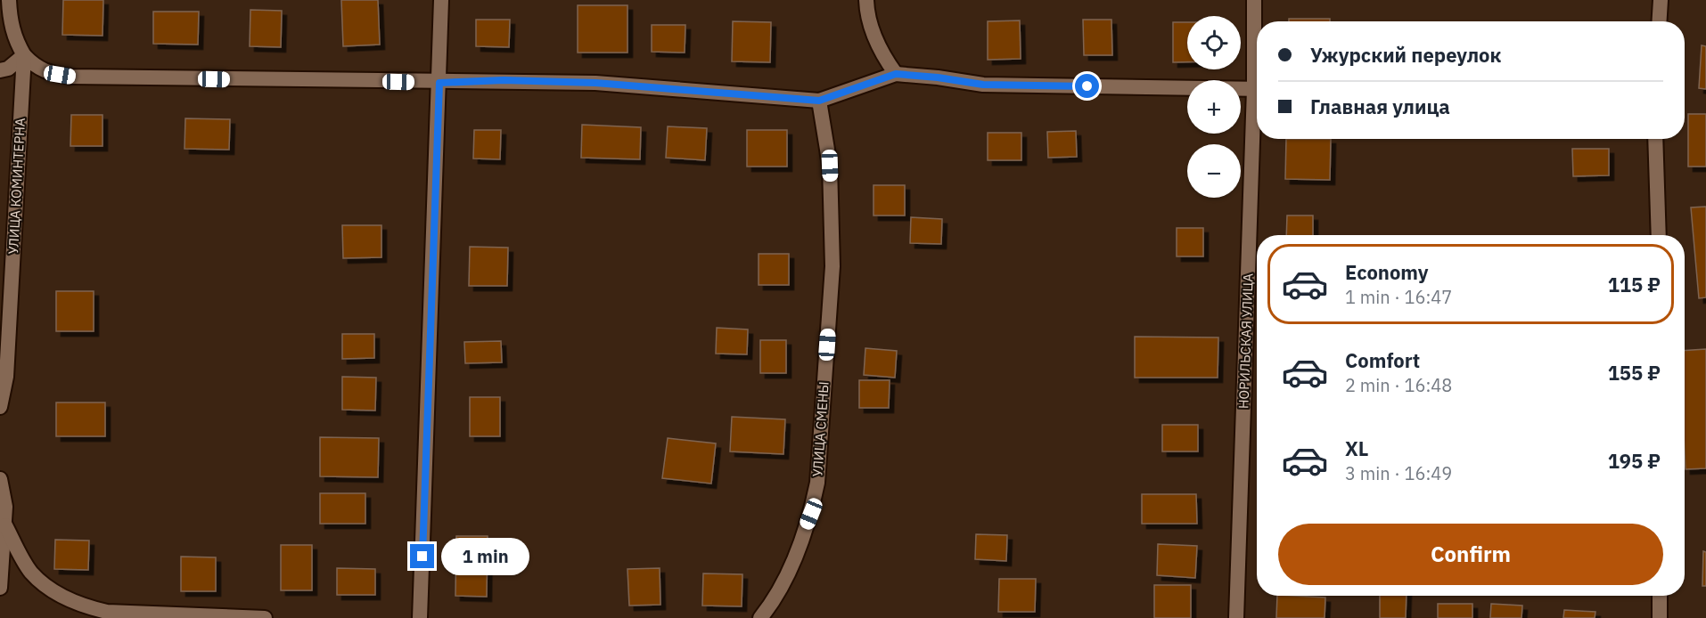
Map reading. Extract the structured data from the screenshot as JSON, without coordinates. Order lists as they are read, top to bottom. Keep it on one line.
{"streets":{"street":["УЛИЦА КОМИНТЕРНА","НОРИЛЬСКАЯ УЛИЦА","УЛИЦА СМЕНЫ"]},"page":{"map_buttons":["+","−"],"banner":["Ужурский переулок","Главная улица"],"list":[{"name":"Economy","note":"1 min · 16:47","value":"115 ₽"},{"name":"Comfort","note":"2 min · 16:48","value":"155 ₽"},{"name":"XL","note":"3 min · 16:49","value":"195 ₽"}],"buttons":"Confirm","bubble":"1 min"}}
